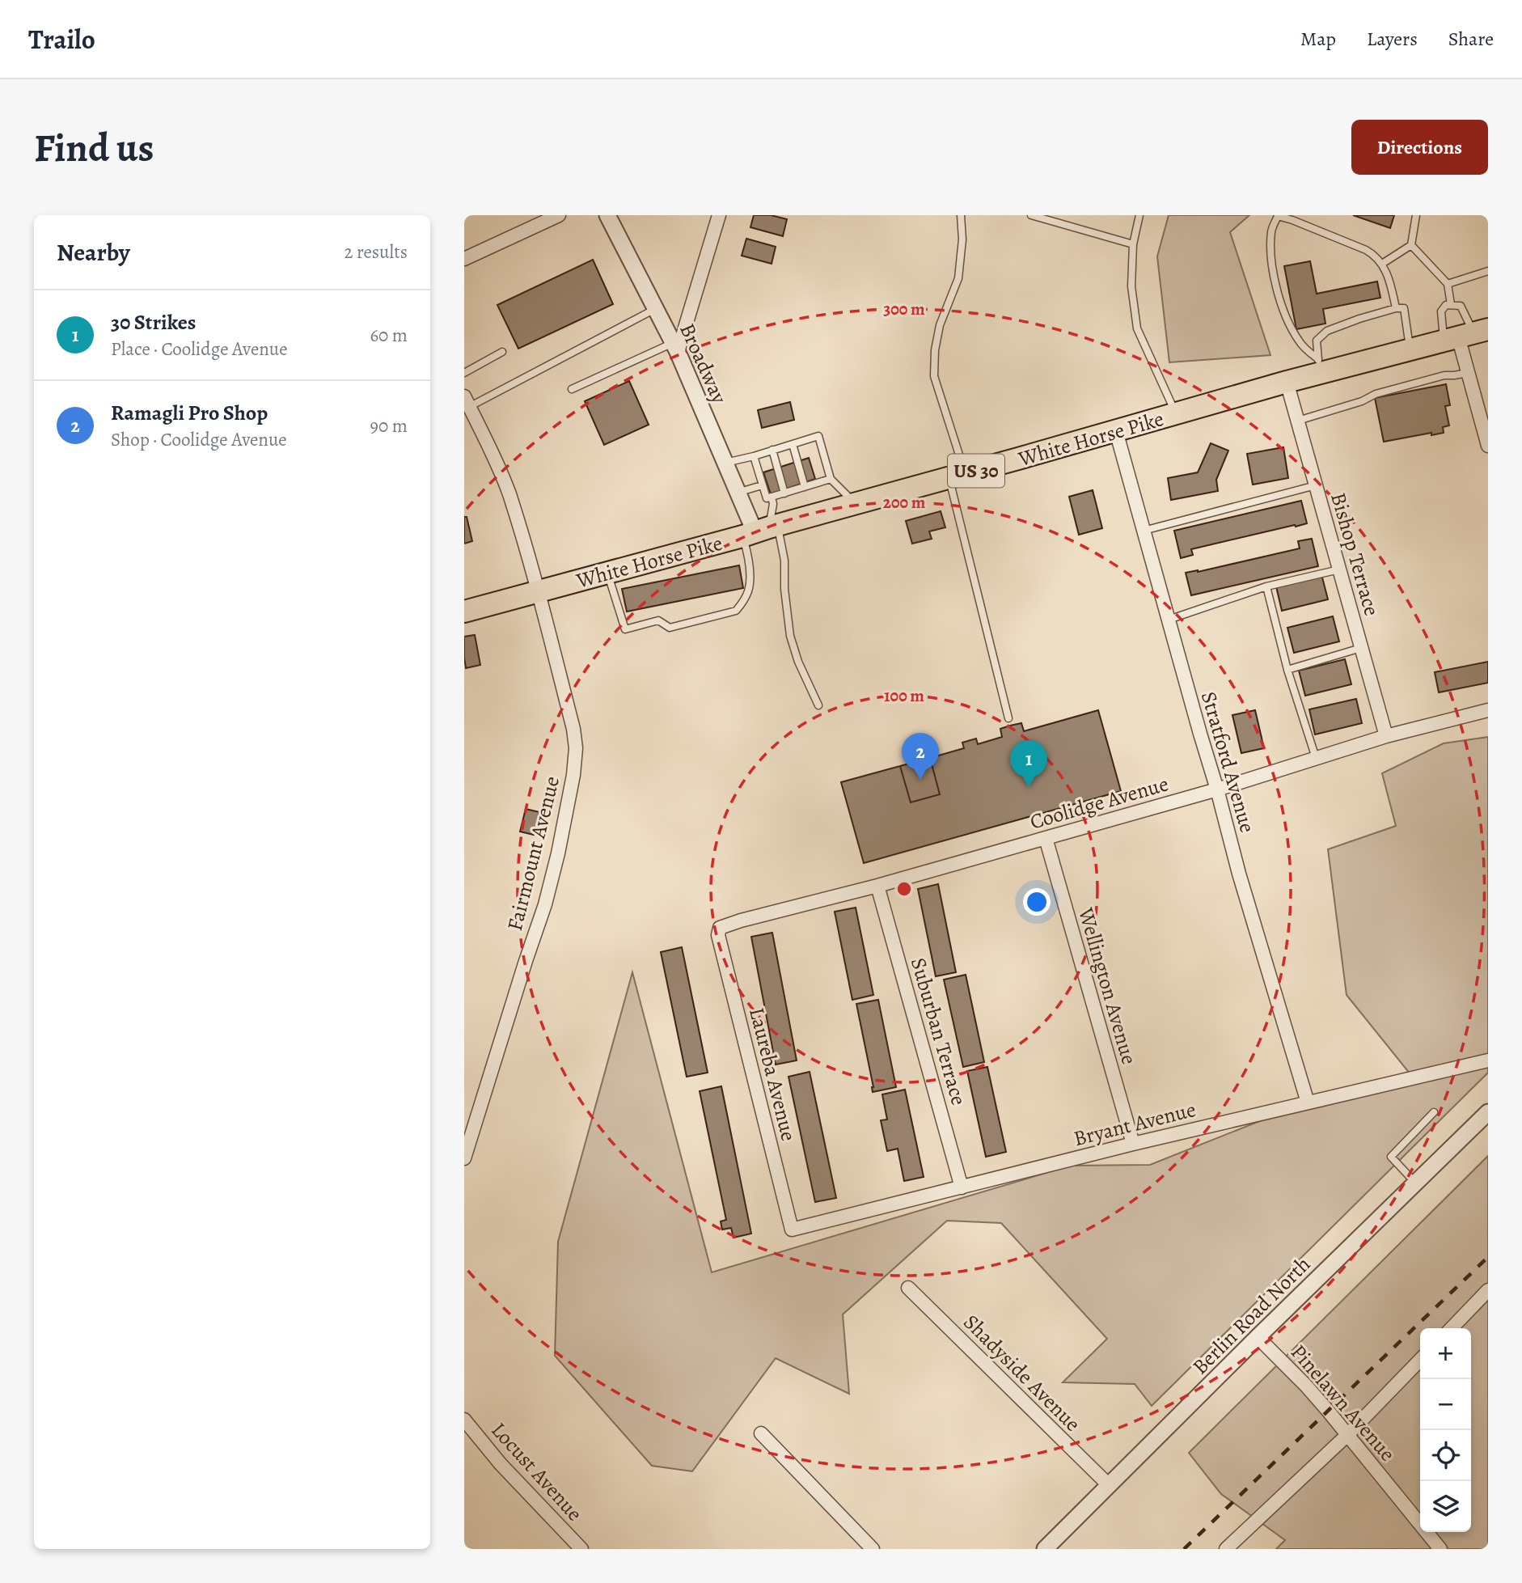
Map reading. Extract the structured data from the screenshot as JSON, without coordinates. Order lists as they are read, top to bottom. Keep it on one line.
{"streets":{"highway":["White Horse Pike","US 30"],"street":["Broadway","Bishop Terrace","Stratford Avenue","Coolidge Avenue","Fairmount Avenue","Wellington Avenue","Suburban Terrace","Laureba Avenue","Bryant Avenue","Berlin Road North","Shadyside Avenue","Pinelawn Avenue","Locust Avenue"]},"crossings":[["Broadway","White Horse Pike"],["White Horse Pike","Bishop Terrace"],["White Horse Pike","Stratford Avenue"],["White Horse Pike","Fairmount Avenue"],["Bishop Terrace","Coolidge Avenue"],["Stratford Avenue","Coolidge Avenue"],["Stratford Avenue","Bryant Avenue"],["Coolidge Avenue","Wellington Avenue"],["Coolidge Avenue","Suburban Terrace"],["Coolidge Avenue","Laureba Avenue"],["Wellington Avenue","Bryant Avenue"],["Suburban Terrace","Bryant Avenue"],["Laureba Avenue","Bryant Avenue"],["Berlin Road North","Shadyside Avenue"],["Berlin Road North","Pinelawn Avenue"]],"page":{"header":"Trailo","nav":["Map","Layers","Share"],"buttons":"Directions","title":"Find us","heading":["Nearby","2 results"],"list":[{"mark":"1","name":"30 Strikes","note":"Place · Coolidge Avenue","value":"60 m"},{"mark":"2","name":"Ramagli Pro Shop","note":"Shop · Coolidge Avenue","value":"90 m"}],"pins":["2","1"],"map_buttons":["+","−"]},"rings":["300 m","200 m","100 m"]}
